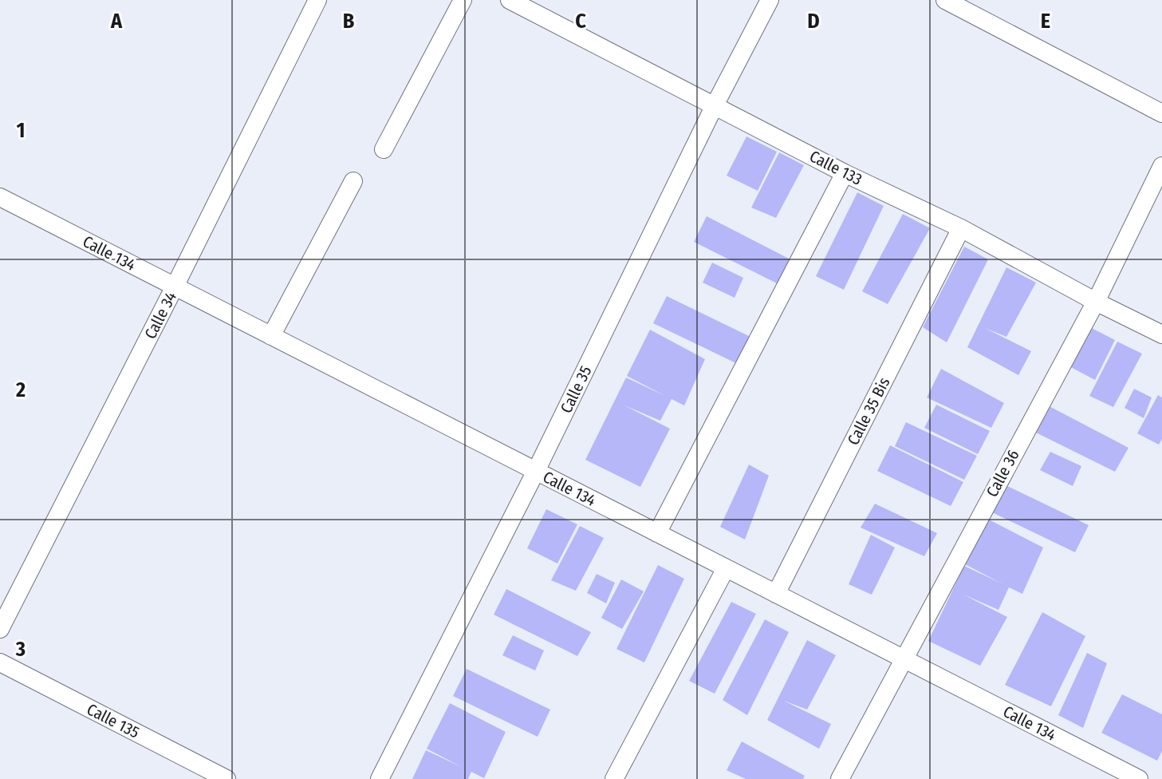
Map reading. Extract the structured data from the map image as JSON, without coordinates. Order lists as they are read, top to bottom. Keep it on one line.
{"streets":{"street":["Calle 133","Calle 134","Calle 34","Calle 35","Calle 35 Bis","Calle 36","Calle 135"]},"crossings":[["Calle 133","Calle 35"],["Calle 133","Calle 35 Bis"],["Calle 133","Calle 36"],["Calle 134","Calle 34"],["Calle 134","Calle 35"],["Calle 134","Calle 35 Bis"],["Calle 134","Calle 36"]],"grid":{"columns":["A","B","C","D","E"],"rows":["1","2","3"]}}
